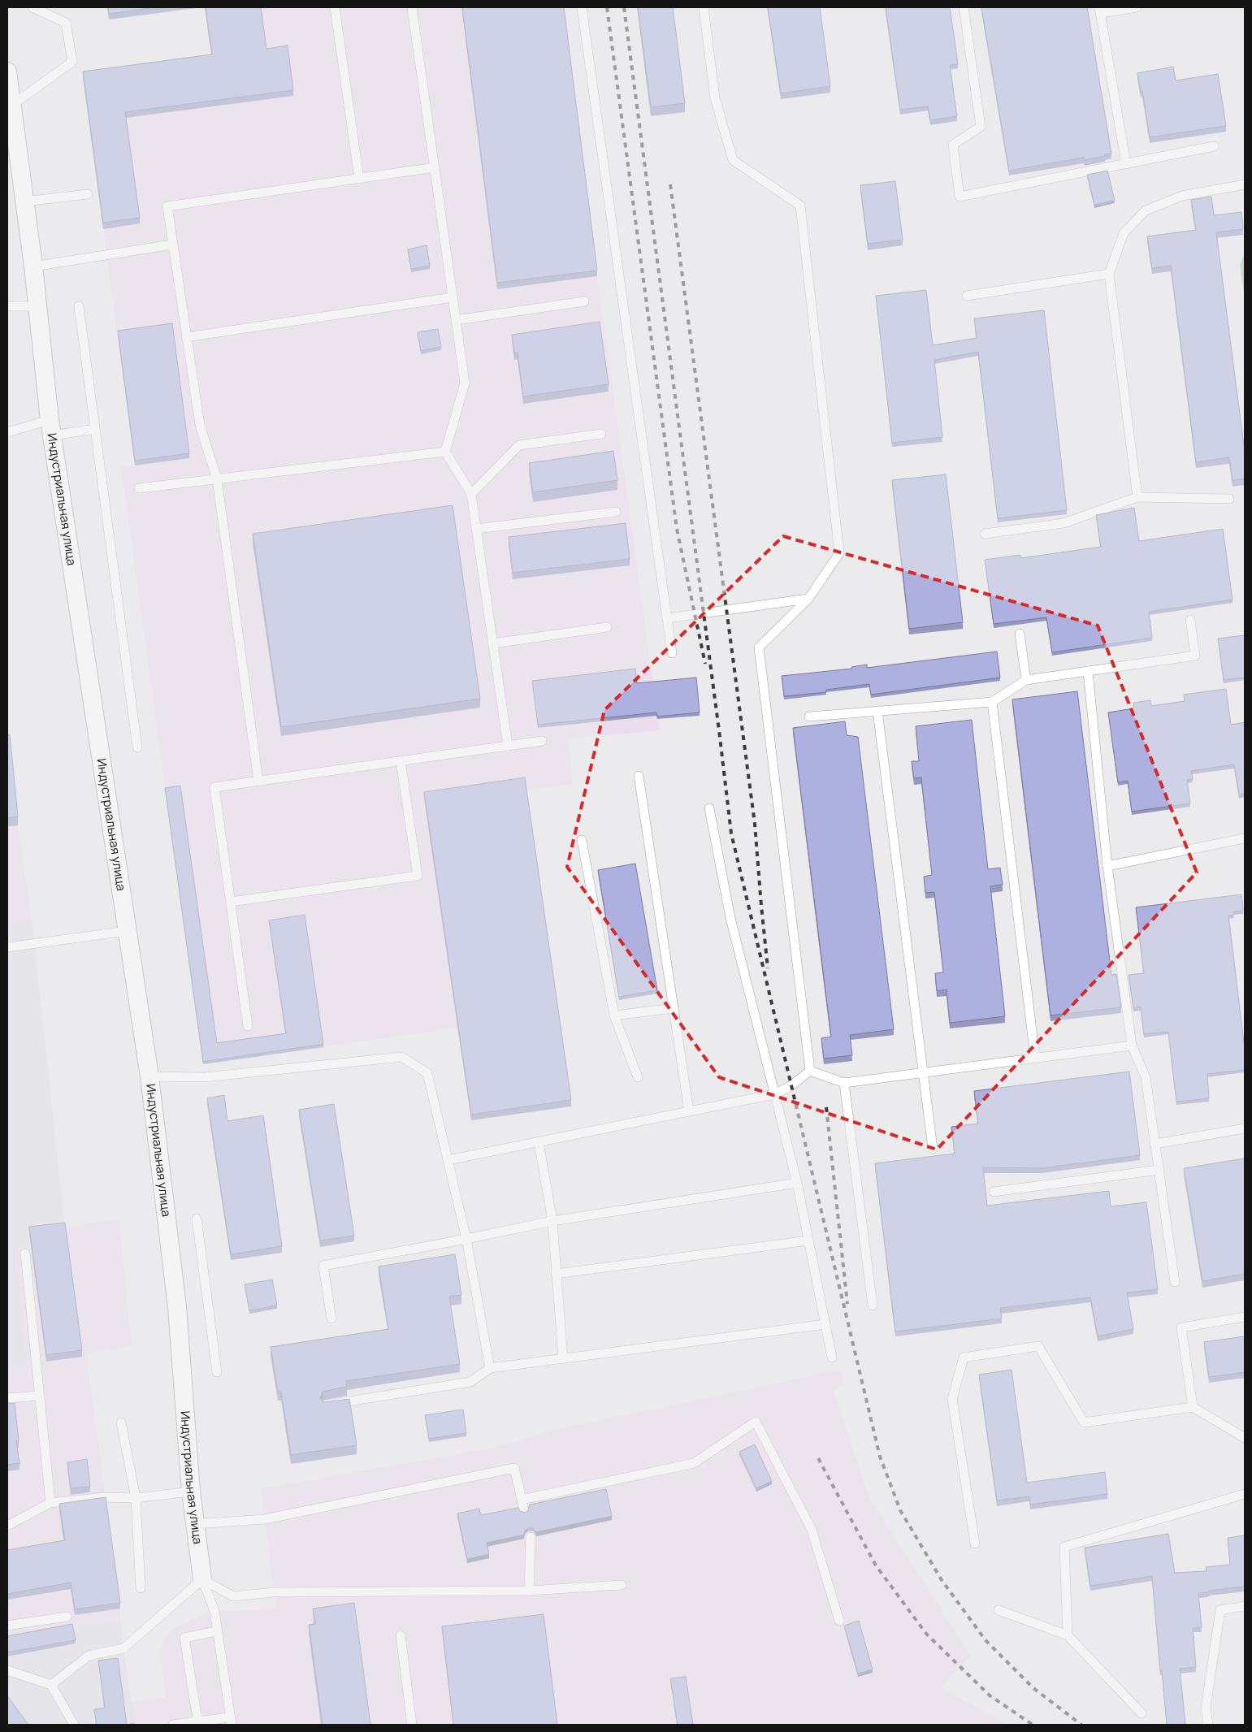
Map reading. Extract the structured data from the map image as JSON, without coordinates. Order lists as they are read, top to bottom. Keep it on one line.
{"streets":{"street":["Индустриальная улица"]}}
